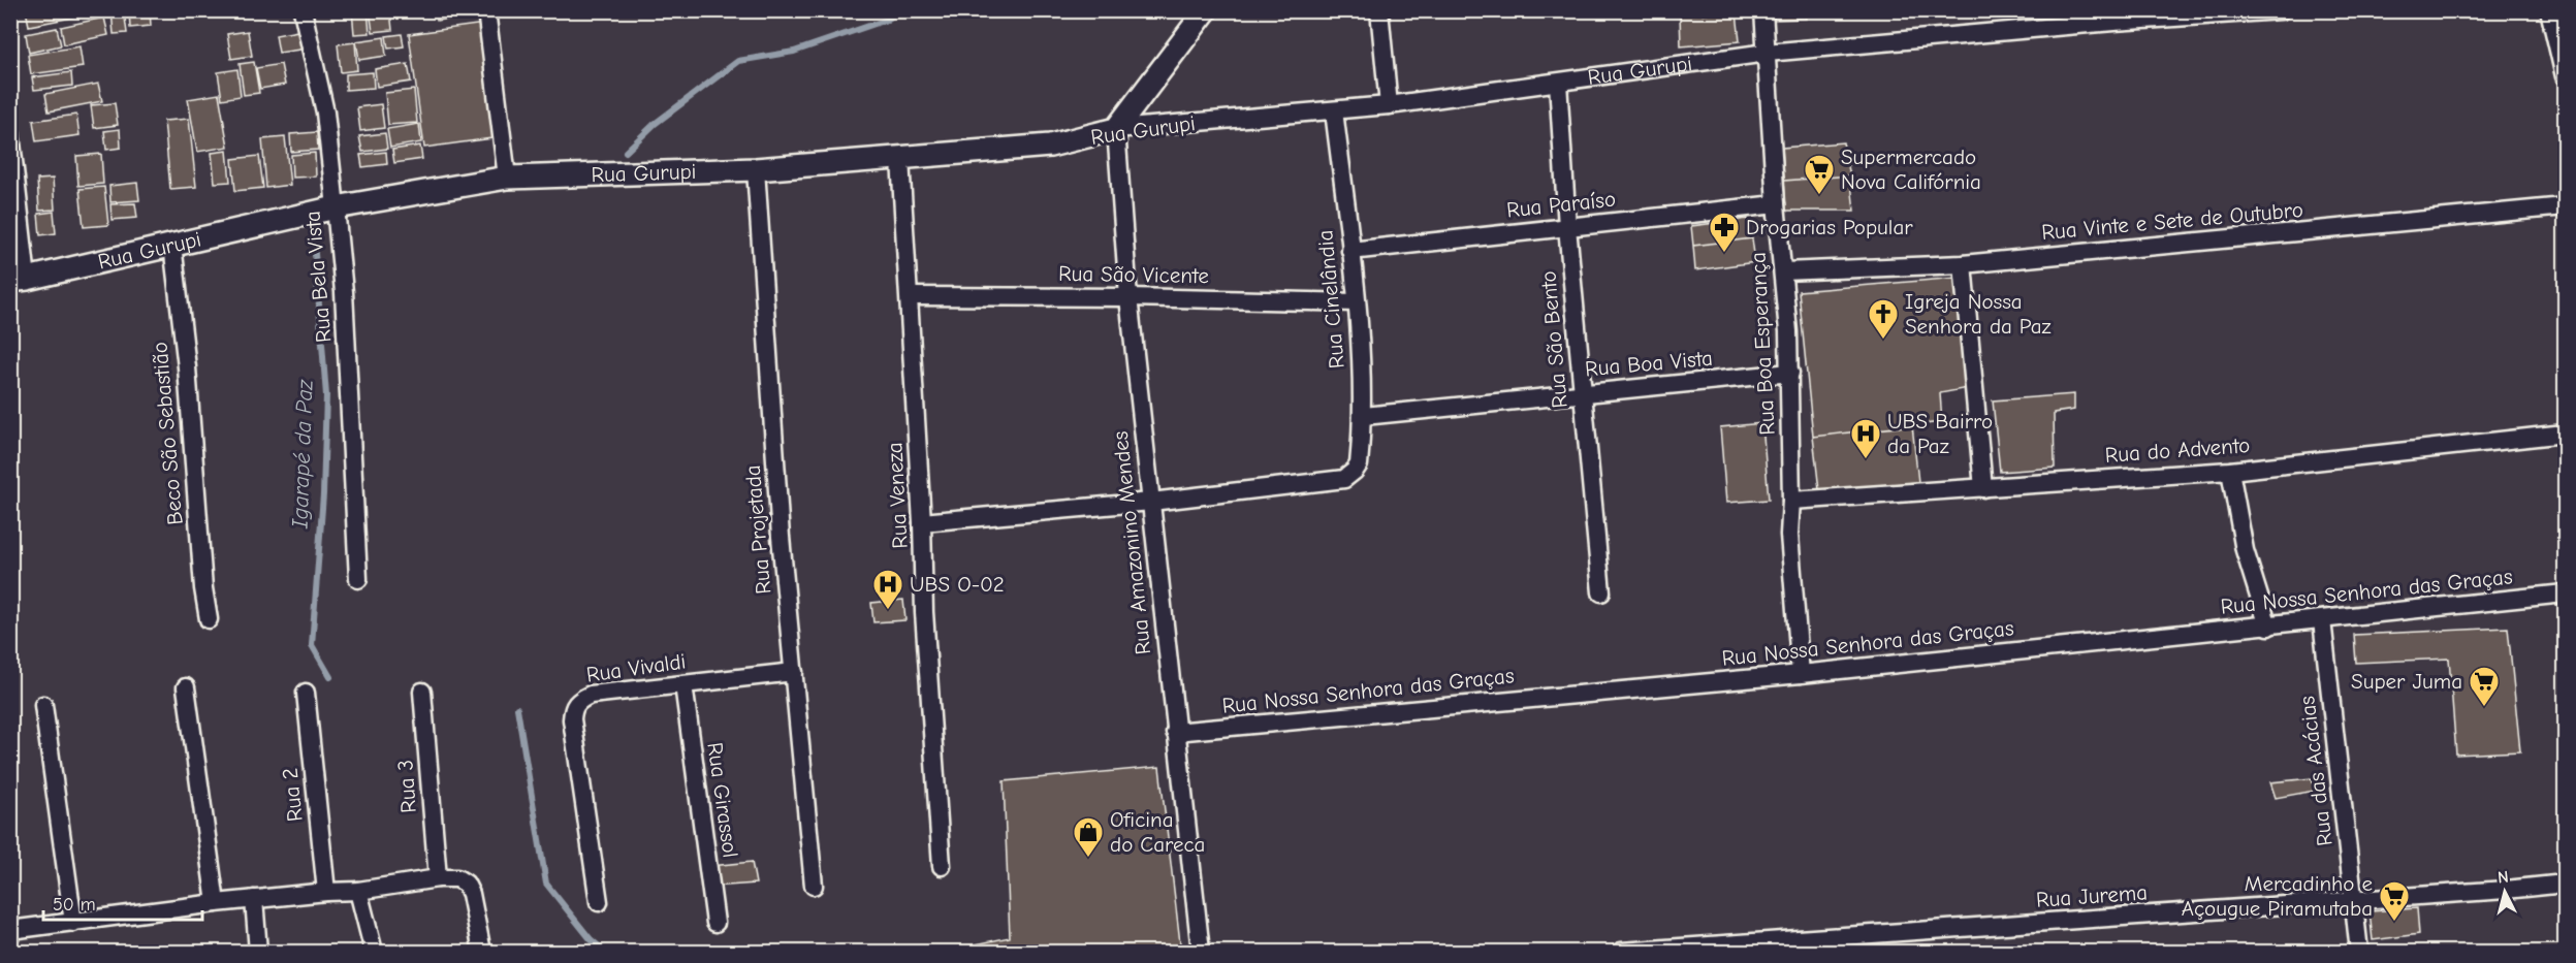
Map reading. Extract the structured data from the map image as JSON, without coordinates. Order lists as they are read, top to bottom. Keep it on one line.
{"streets":{"street":["Rua Gurupi","Rua Paraíso","Rua Vinte e Sete de Outubro","Rua São Vicente","Rua Bela Vista","Rua Cinelândia","Rua São Bento","Rua Boa Esperança","Rua Boa Vista","Beco São Sebastião","Rua do Advento","Rua Veneza","Rua Projetada","Rua Amazonino Mendes","Rua Nossa Senhora das Graças","Rua Vivaldi","Rua das Acácias","Rua 3","Rua 2","Rua Girassol","Rua Jurema"]},"crossings":[["Rua Gurupi","Rua Bela Vista"],["Rua Gurupi","Rua Cinelândia"],["Rua Gurupi","Rua São Bento"],["Rua Gurupi","Rua Boa Esperança"],["Rua Gurupi","Beco São Sebastião"],["Rua Gurupi","Rua Veneza"],["Rua Gurupi","Rua Projetada"],["Rua Gurupi","Rua Amazonino Mendes"],["Rua Paraíso","Rua Cinelândia"],["Rua Paraíso","Rua São Bento"],["Rua Paraíso","Rua Boa Esperança"],["Rua Vinte e Sete de Outubro","Rua Boa Esperança"],["Rua São Vicente","Rua Cinelândia"],["Rua São Vicente","Rua Veneza"],["Rua São Vicente","Rua Amazonino Mendes"],["Rua Cinelândia","Rua Boa Vista"],["Rua Cinelândia","Rua Amazonino Mendes"],["Rua São Bento","Rua Boa Vista"],["Rua Boa Esperança","Rua Boa Vista"],["Rua Boa Esperança","Rua do Advento"],["Rua Boa Esperança","Rua Nossa Senhora das Graças"],["Rua Projetada","Rua Vivaldi"],["Rua Amazonino Mendes","Rua Nossa Senhora das Graças"],["Rua Nossa Senhora das Graças","Rua das Acácias"],["Rua Vivaldi","Rua Girassol"],["Rua das Acácias","Rua Jurema"]],"water":["Igarapé da Paz"],"places":{"supermarket":["Supermercado Nova Califórnia","Super Juma","Mercadinho e Açougue Piramutaba"],"pharmacy":["Drogarias Popular"],"church":["Igreja Nossa Senhora da Paz"],"hospital":["UBS Bairro da Paz","UBS O-02"],"shop":["Oficina do Careca"]},"scale_bar":"50 m","north":"top"}
